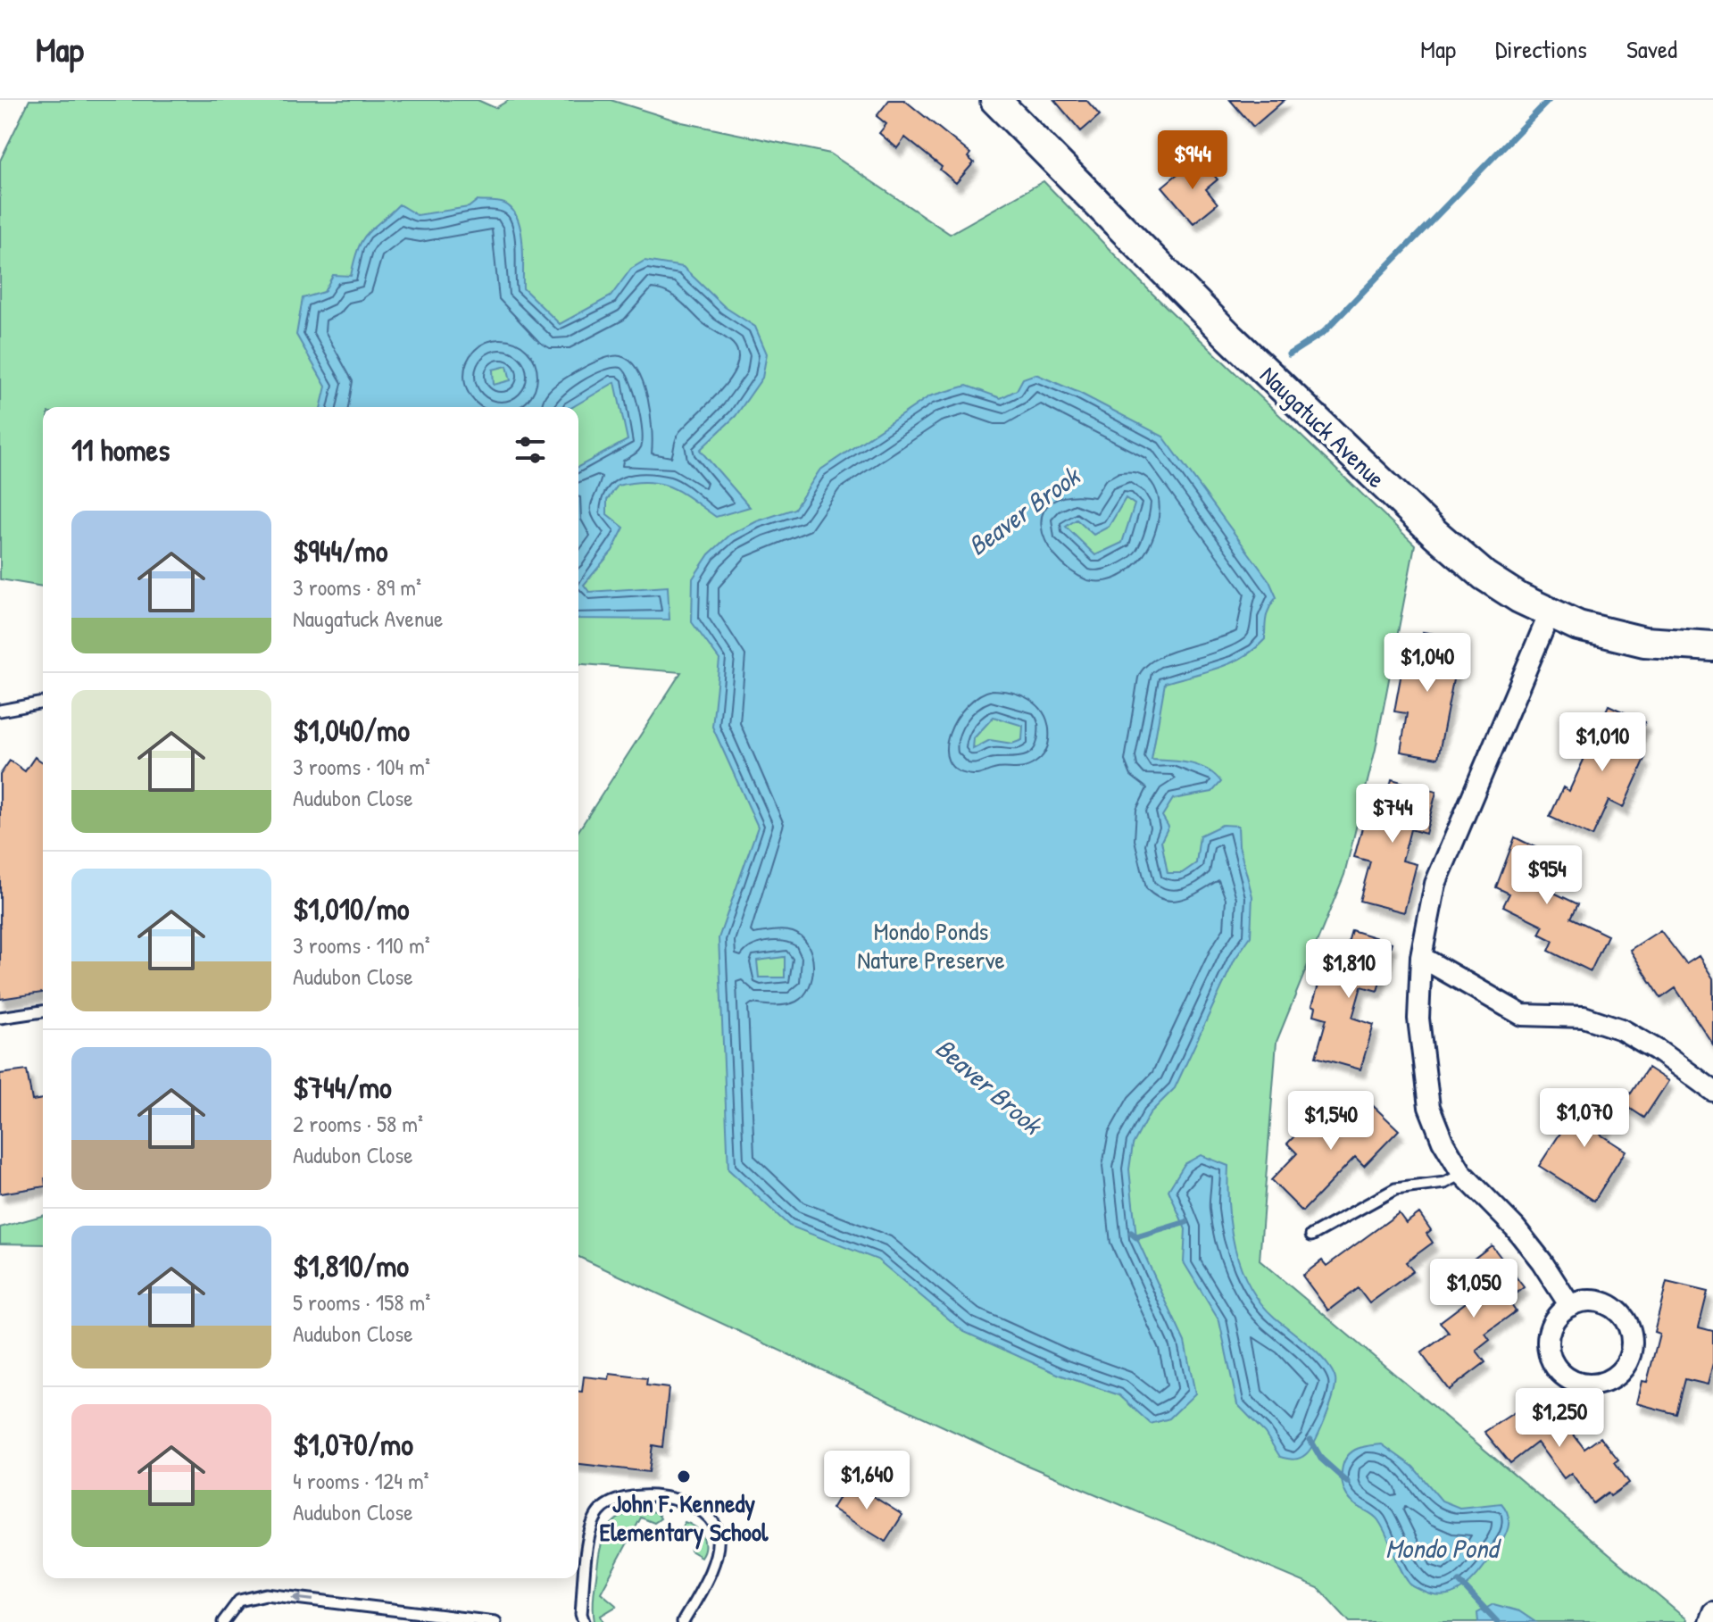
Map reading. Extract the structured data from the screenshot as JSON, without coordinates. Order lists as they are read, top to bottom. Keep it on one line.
{"streets":{"main road":["Naugatuck Avenue"]},"water":["Beaver Brook","Mondo Pond"],"parks":["Mondo Ponds Nature Preserve"],"places":["John F. Kennedy Elementary School"],"page":{"header":"Map","nav":["Map","Directions","Saved"],"price":["$944","$1,040","$1,010","$744","$954","$1,810","$1,070","$1,540","$1,050","$1,250","$1,640"],"heading":"11 homes","list":[{"name":"$944/mo","note":"3 rooms · 89 m² · Naugatuck Avenue"},{"name":"$1,040/mo","note":"3 rooms · 104 m² · Audubon Close"},{"name":"$1,010/mo","note":"3 rooms · 110 m² · Audubon Close"},{"name":"$744/mo","note":"2 rooms · 58 m² · Audubon Close"},{"name":"$1,810/mo","note":"5 rooms · 158 m² · Audubon Close"},{"name":"$1,070/mo","note":"4 rooms · 124 m² · Audubon Close"}]}}
